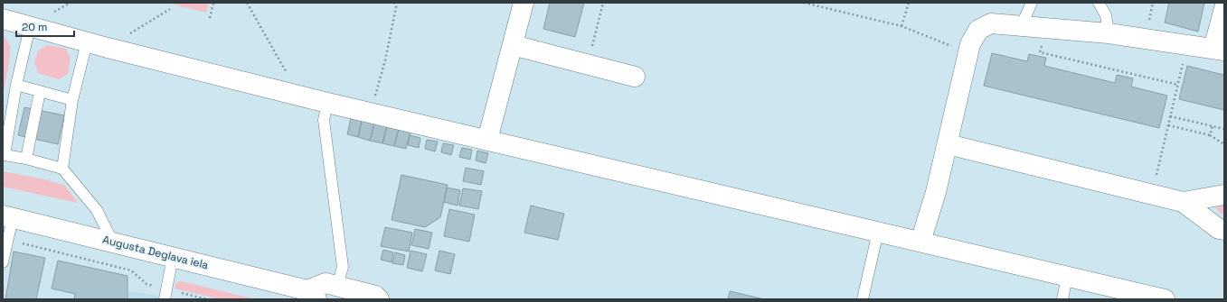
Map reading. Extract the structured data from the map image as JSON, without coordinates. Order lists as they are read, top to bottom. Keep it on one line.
{"streets":{"street":["Augusta Deglava iela"]},"scale_bar":"20 m"}
